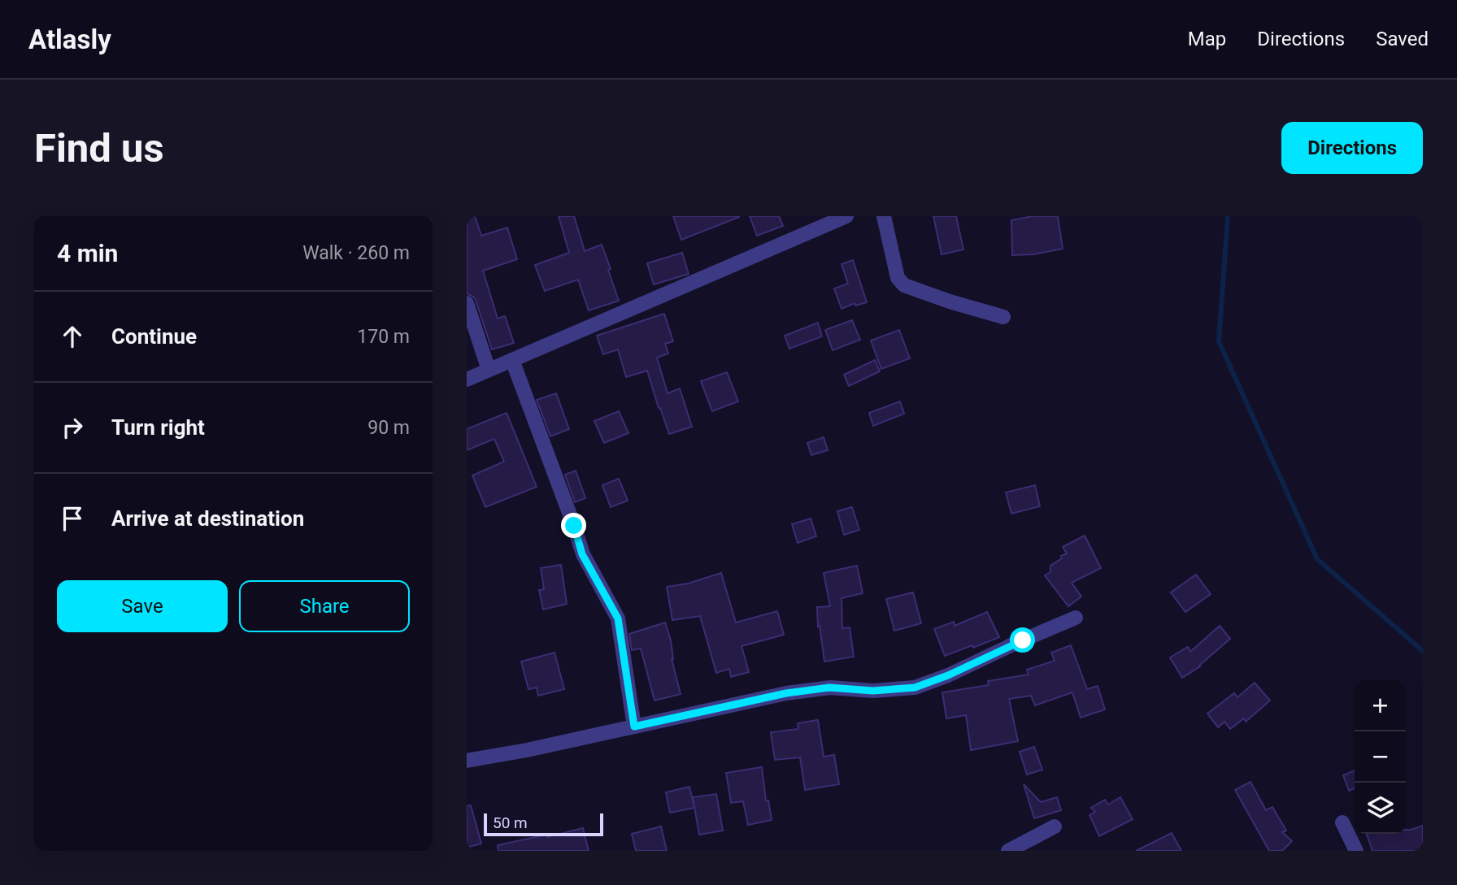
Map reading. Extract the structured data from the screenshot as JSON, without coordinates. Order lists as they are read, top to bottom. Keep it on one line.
{"scale_bar":"50 m","page":{"header":"Atlasly","nav":["Map","Directions","Saved"],"buttons":["Directions",["Save","Share"]],"title":"Find us","heading":["4 min","Walk · 260 m"],"list":[["Continue","170 m"],["Turn right","90 m"],"Arrive at destination"],"map_buttons":["+","−"],"scale":"50 m"}}
